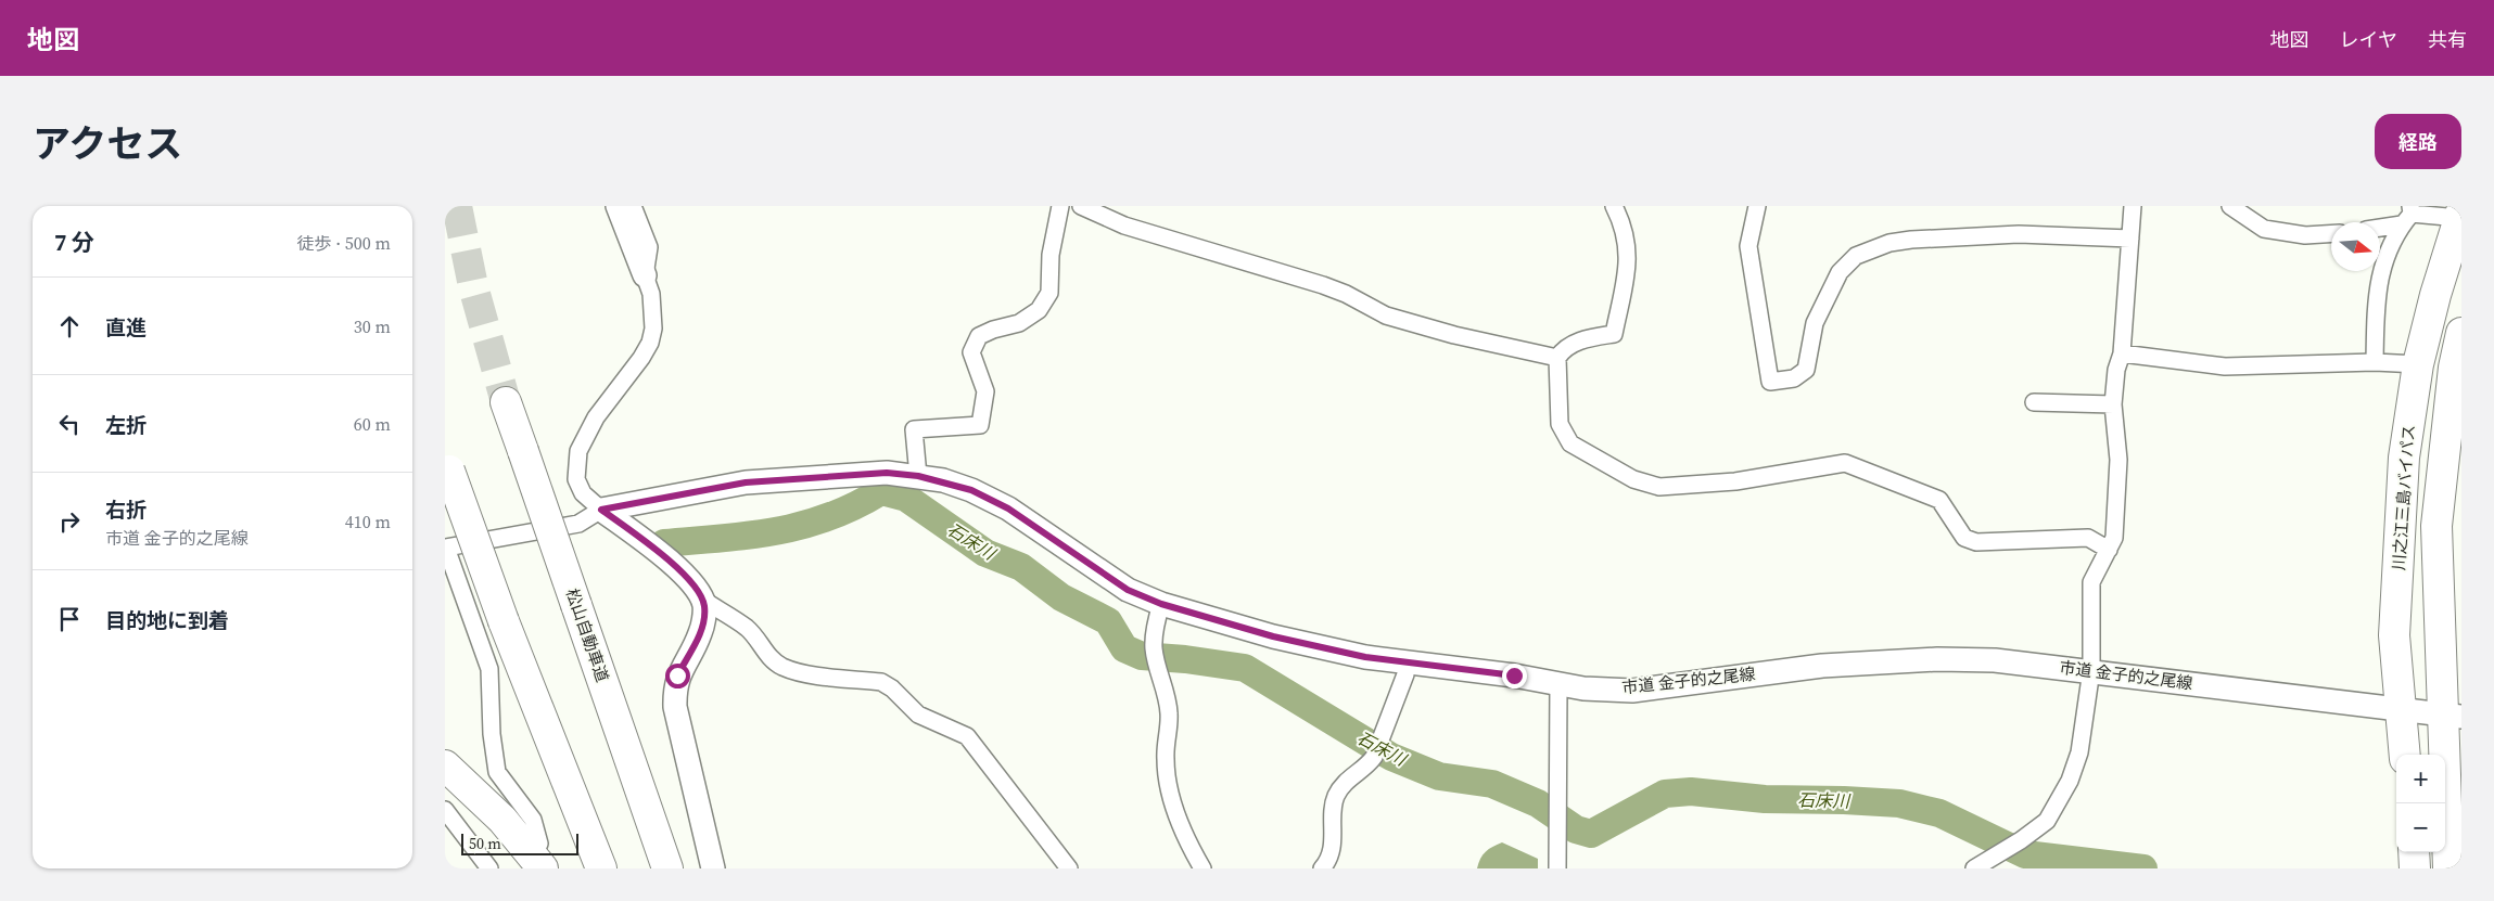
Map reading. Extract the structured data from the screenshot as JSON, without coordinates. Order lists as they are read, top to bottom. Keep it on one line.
{"streets":{"highway":["川之江三島バイパス","松山自動車道"],"street":["市道 金子的之尾線"]},"crossings":[["川之江三島バイパス","市道 金子的之尾線"]],"water":["石床川"],"scale_bar":"50 m","north":"right","page":{"header":"地図","nav":["地図","レイヤ","共有"],"title":"アクセス","buttons":"経路","heading":["7 分","徒歩 · 500 m"],"list":[["直進","30 m"],["左折","60 m"],["右折","市道 金子的之尾線","410 m"],"目的地に到着"],"map_buttons":["+","−"],"scale":"50 m"}}
